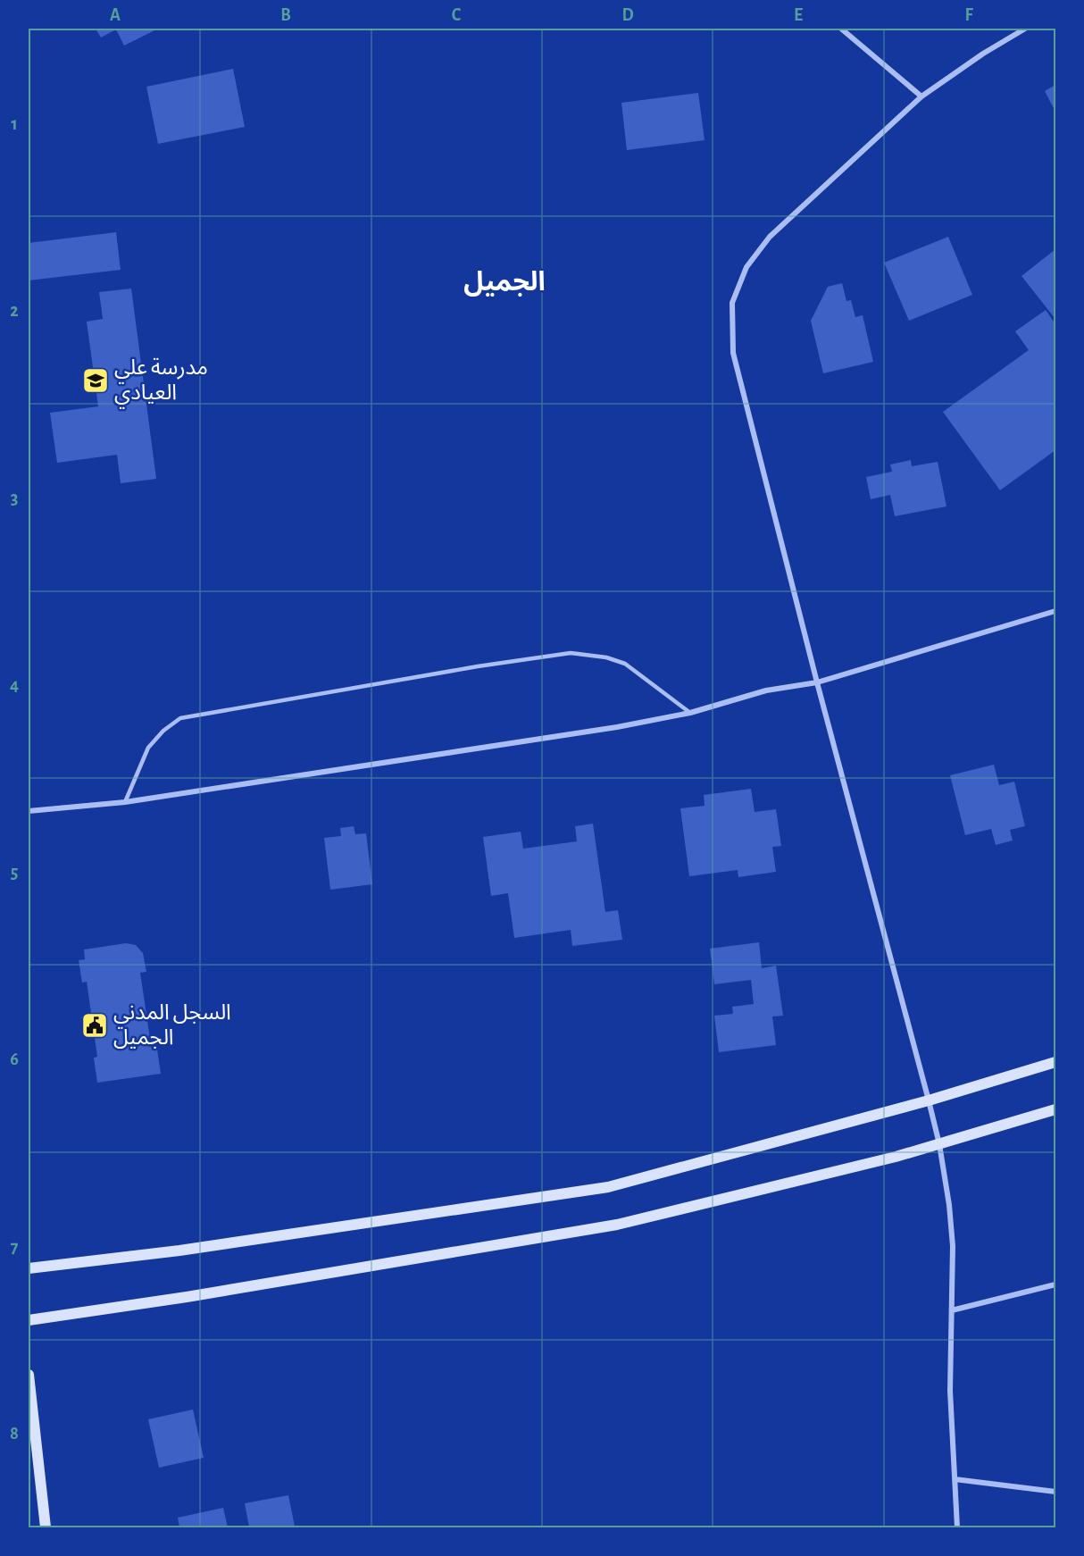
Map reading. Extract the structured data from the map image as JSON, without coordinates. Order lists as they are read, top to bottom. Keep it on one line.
{"districts":["الجميل"],"places":{"school or university":["مدرسة علي العيادي"],"public building":["السجل المدني الجميل"]},"grid":{"columns":["A","B","C","D","E","F"],"rows":["1","2","3","4","5","6","7","8"]}}
